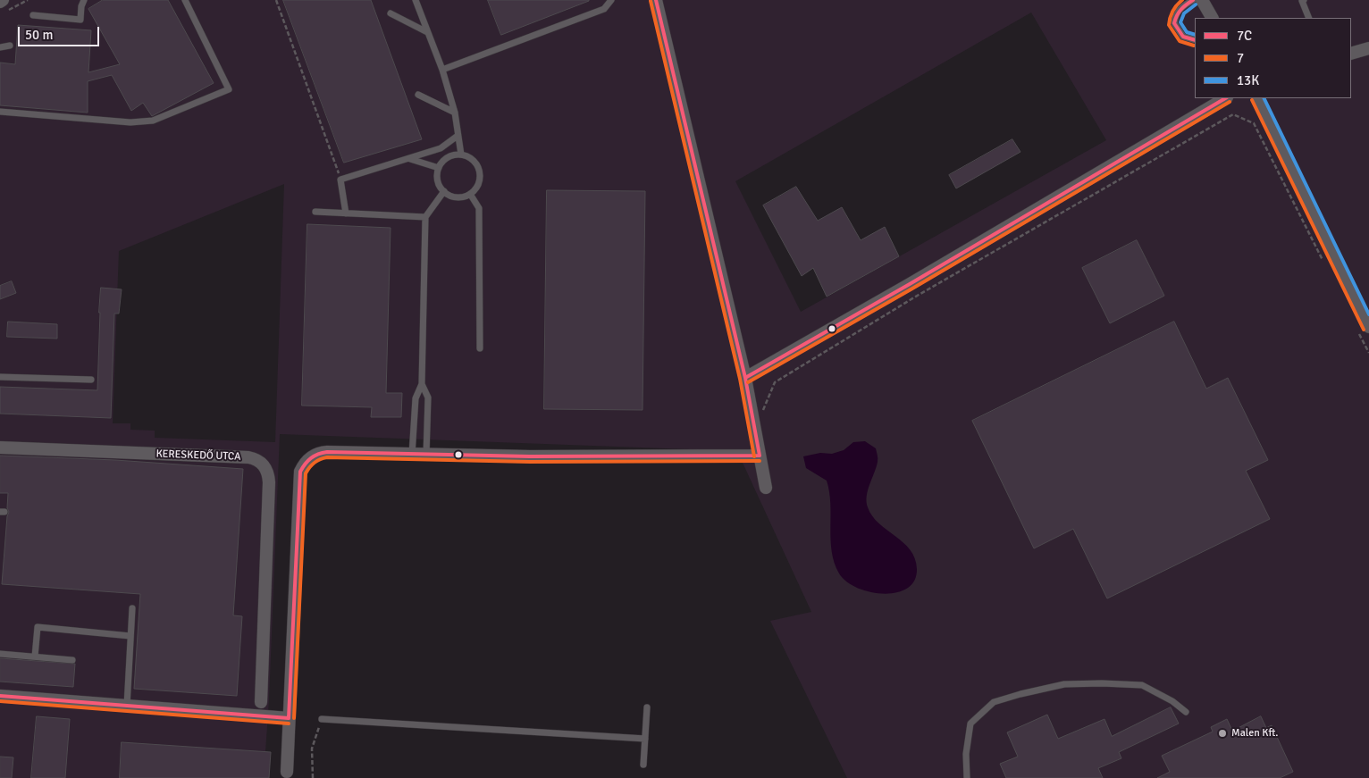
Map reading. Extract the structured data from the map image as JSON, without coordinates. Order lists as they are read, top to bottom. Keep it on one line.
{"streets":{"street":["KERESKEDŐ UTCA"]},"places":["Malen Kft."],"lines":["transit line 7C","transit line 7","transit line 13K"],"legend":["7C","7","13K"],"scale_bar":"50 m"}
